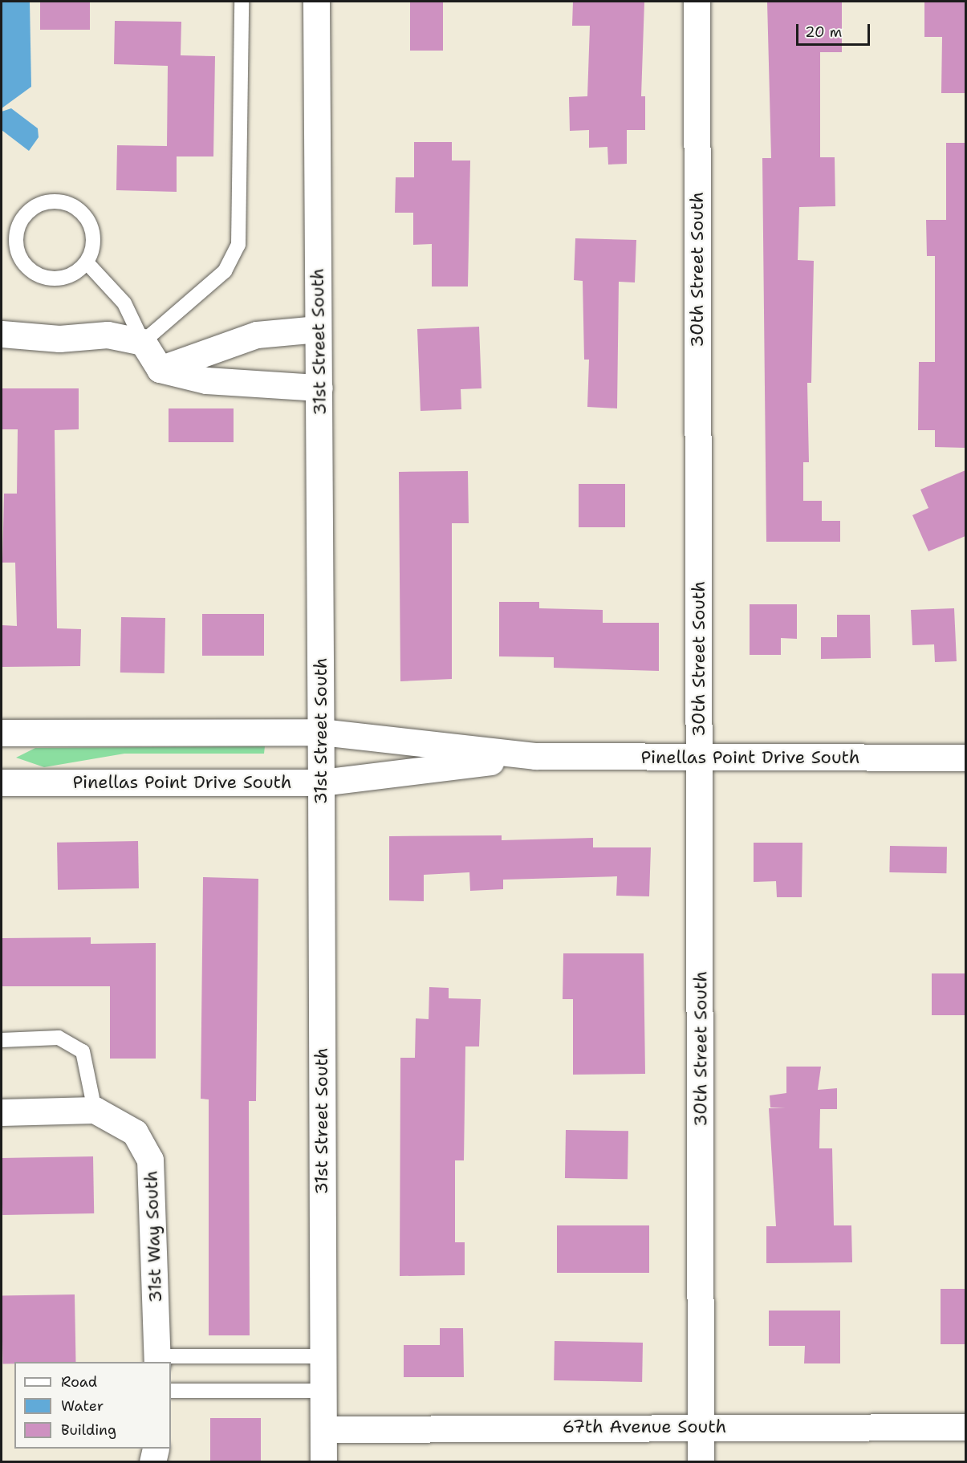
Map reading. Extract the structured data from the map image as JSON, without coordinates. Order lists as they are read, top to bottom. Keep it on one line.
{"streets":{"street":["30th Street South","31st Street South","Pinellas Point Drive South","31st Way South","67th Avenue South"]},"crossings":[["30th Street South","Pinellas Point Drive South"],["30th Street South","67th Avenue South"],["31st Street South","Pinellas Point Drive South"],["31st Street South","67th Avenue South"]],"legend":["Road","Water","Building"],"scale_bar":"20 m"}
